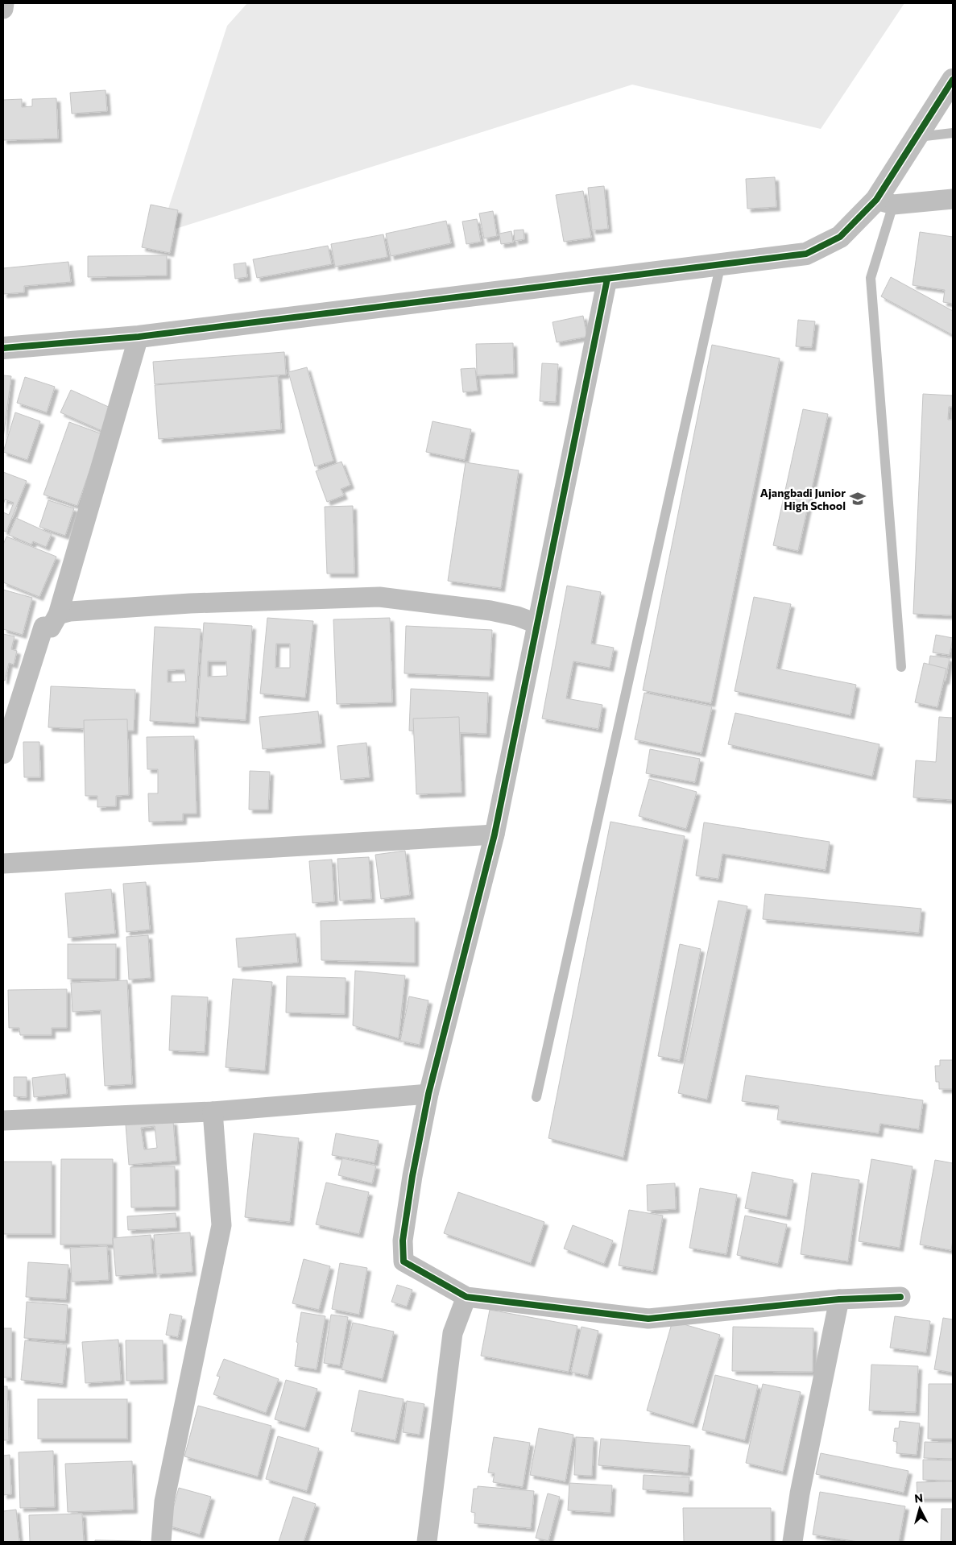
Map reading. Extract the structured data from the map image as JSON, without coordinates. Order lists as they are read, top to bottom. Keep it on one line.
{"places":{"school or university":["Ajangbadi Junior High School"]},"north":"top"}
